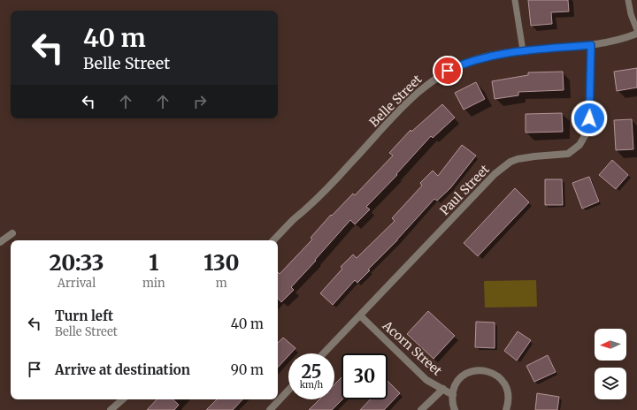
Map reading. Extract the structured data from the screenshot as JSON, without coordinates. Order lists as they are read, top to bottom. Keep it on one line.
{"streets":{"street":["Belle Street","Paul Street","Acorn Street"]},"crossings":[["Belle Street","Paul Street"],["Paul Street","Acorn Street"]],"north":"left","page":{"turn":["40 m","Belle Street"],"eta":["20:33","Arrival","1","min","130","m"],"list":[{"name":"Turn left","note":"Belle Street","value":"40 m"},{"name":"Arrive at destination","value":"90 m"}],"speed":"25 km/h","limit":"30"}}
